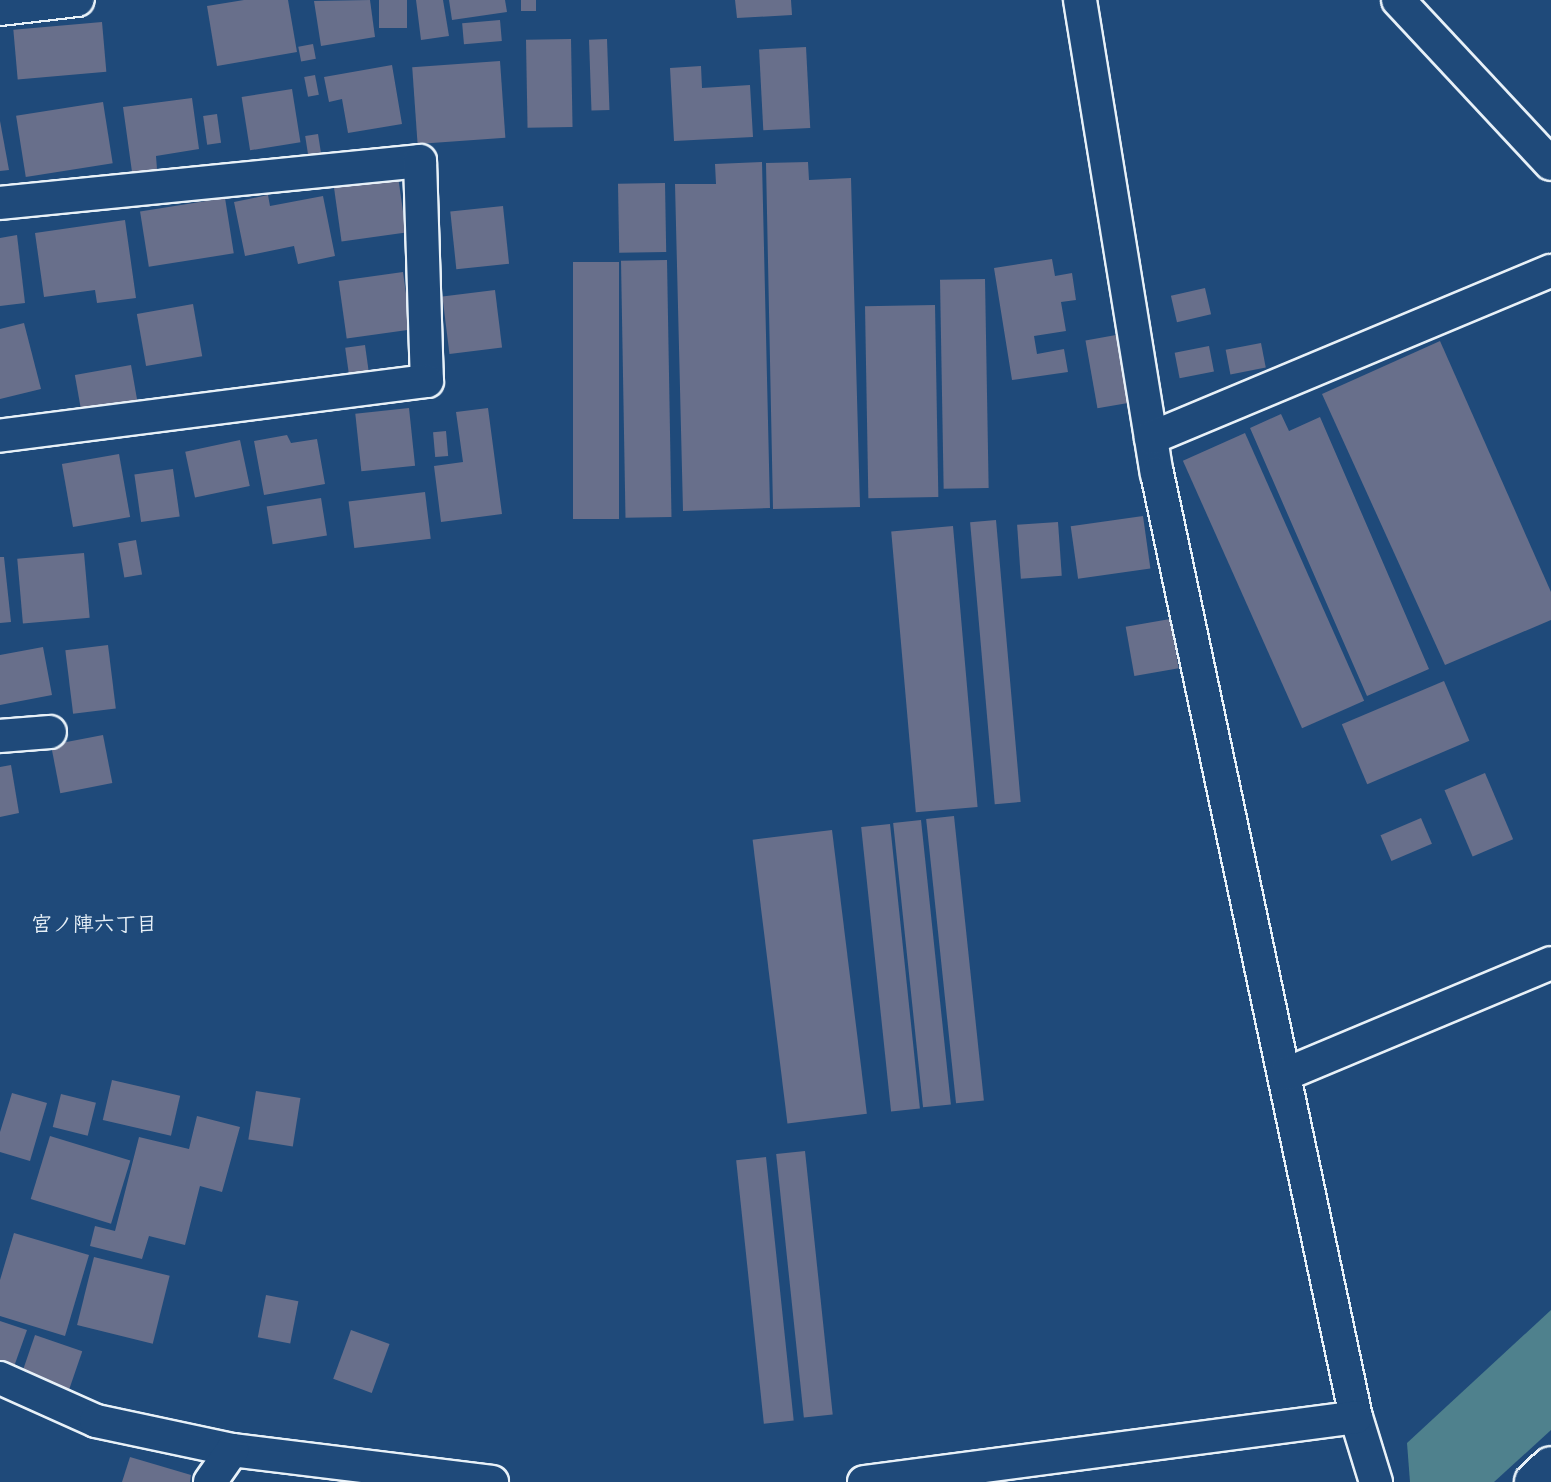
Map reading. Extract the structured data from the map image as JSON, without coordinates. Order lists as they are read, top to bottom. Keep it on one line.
{"districts":["宮ノ陣六丁目"]}
